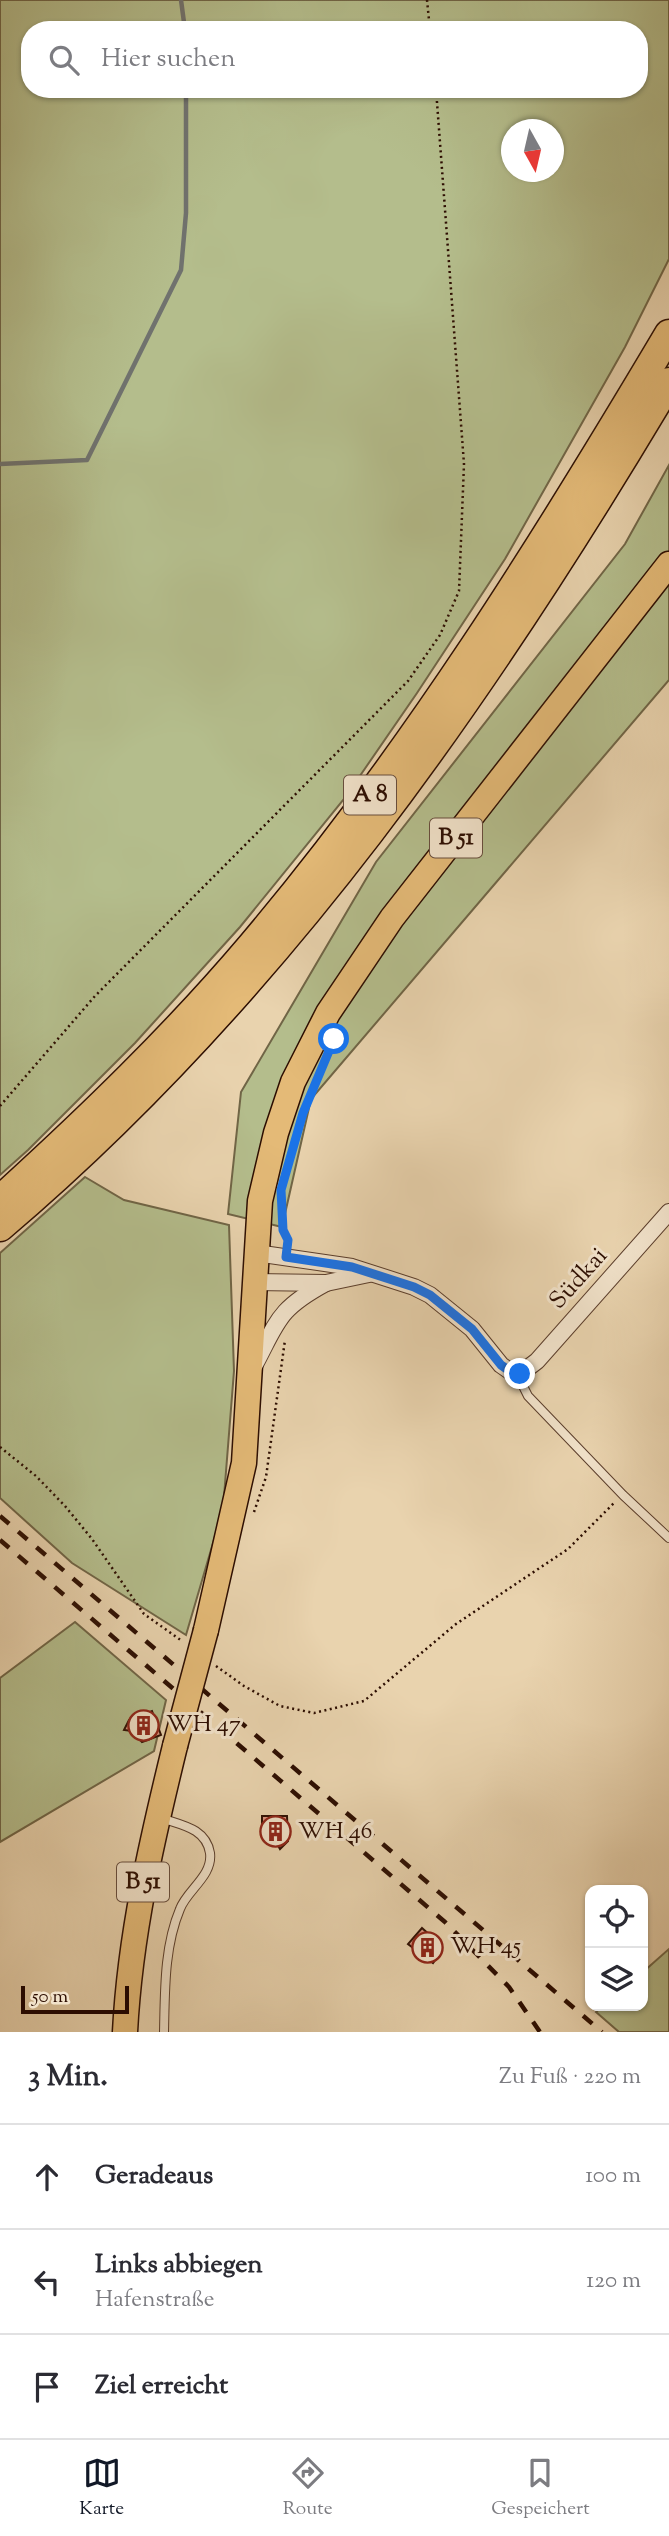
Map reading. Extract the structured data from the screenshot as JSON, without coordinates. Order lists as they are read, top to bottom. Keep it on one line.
{"streets":{"highway":["A 8"],"main road":["B 51"],"street":["Südkai"]},"places":{"building":["WH 47","WH 46","WH 45"]},"scale_bar":"50 m","north":"bottom","page":{"search":"Hier suchen","scale":"50 m","heading":["3 Min.","Zu Fuß · 220 m"],"list":[["Geradeaus","100 m"],["Links abbiegen","Hafenstraße","120 m"],"Ziel erreicht"],"nav":["Karte","Route","Gespeichert"]}}
